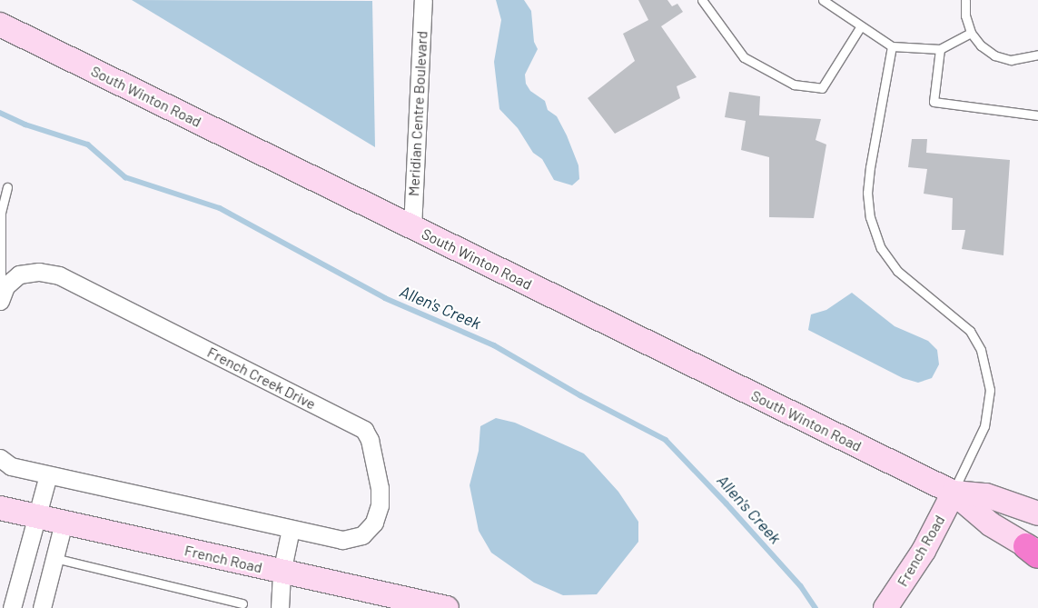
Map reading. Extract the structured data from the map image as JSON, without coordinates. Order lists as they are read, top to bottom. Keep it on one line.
{"streets":{"main road":["South Winton Road","French Road"],"street":["Meridian Centre Boulevard","French Creek Drive"]},"crossings":[["South Winton Road","Meridian Centre Boulevard"],["South Winton Road","French Road"]],"water":["Allen's Creek"]}
